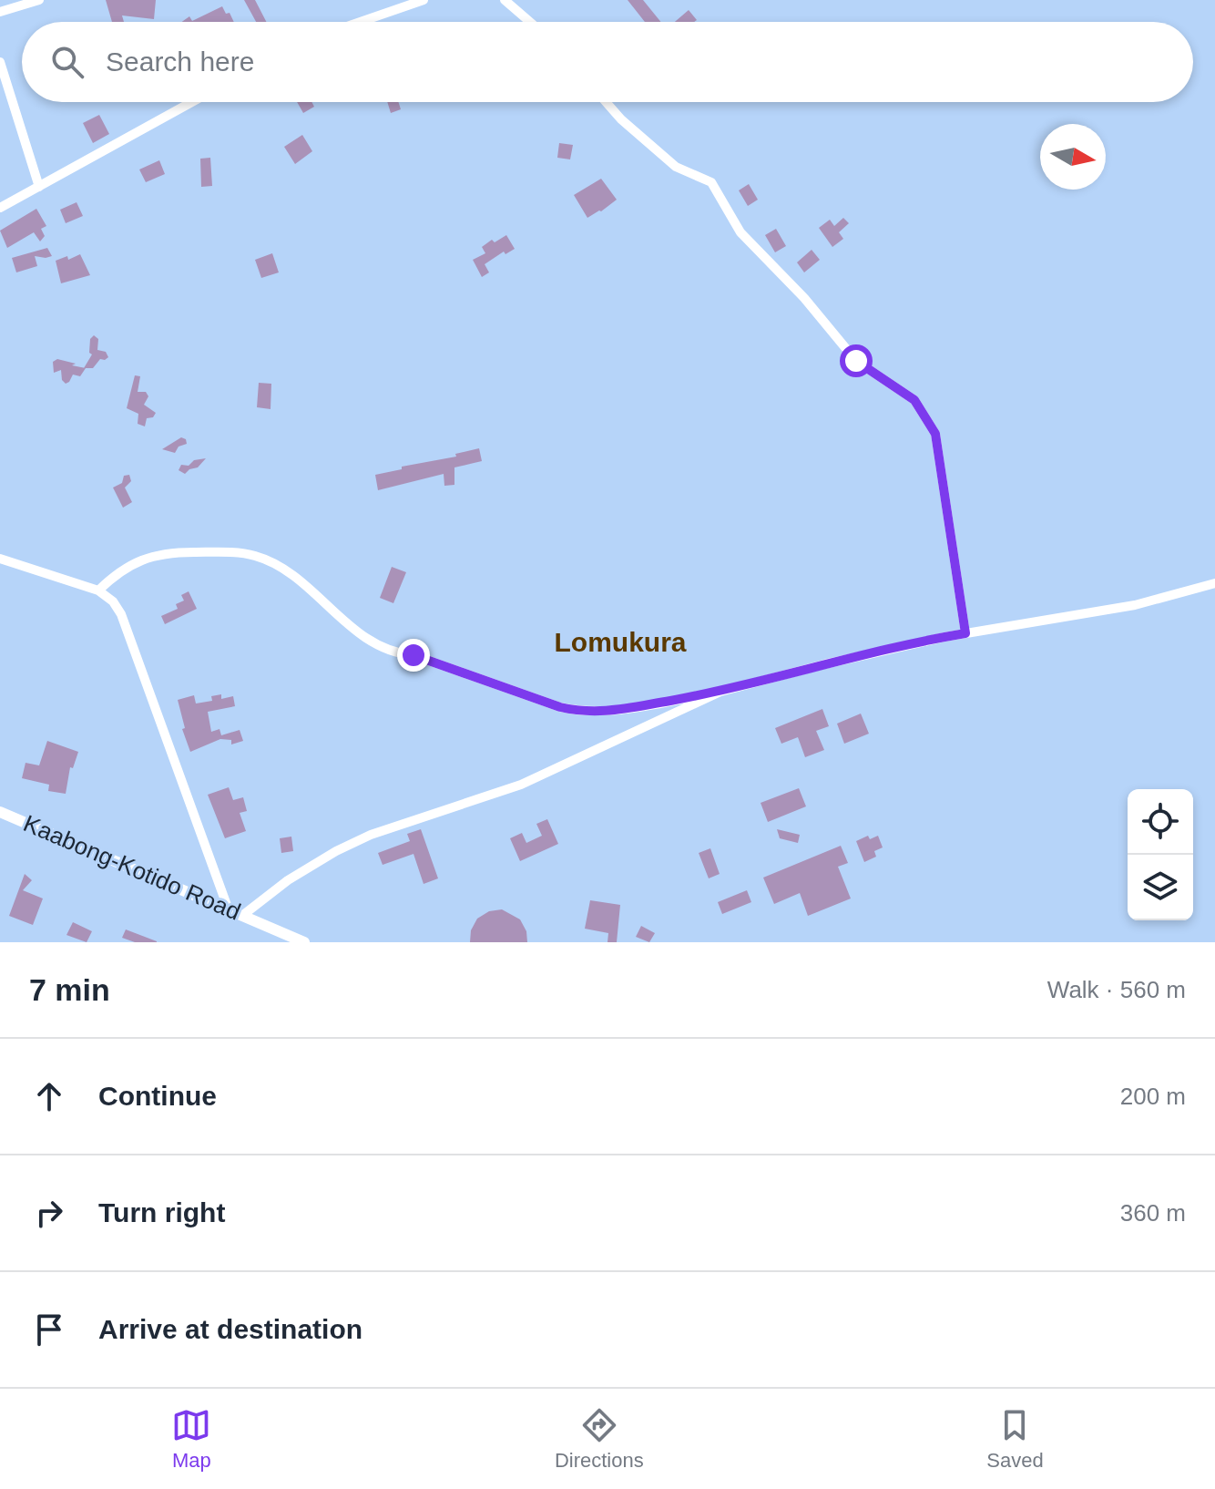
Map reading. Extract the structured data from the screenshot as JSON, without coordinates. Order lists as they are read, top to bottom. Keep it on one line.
{"streets":{"street":["Kaabong-Kotido Road"]},"districts":["Lomukura"],"north":"right","page":{"search":"Search here","heading":["7 min","Walk · 560 m"],"list":[["Continue","200 m"],["Turn right","360 m"],"Arrive at destination"],"nav":["Map","Directions","Saved"]}}
